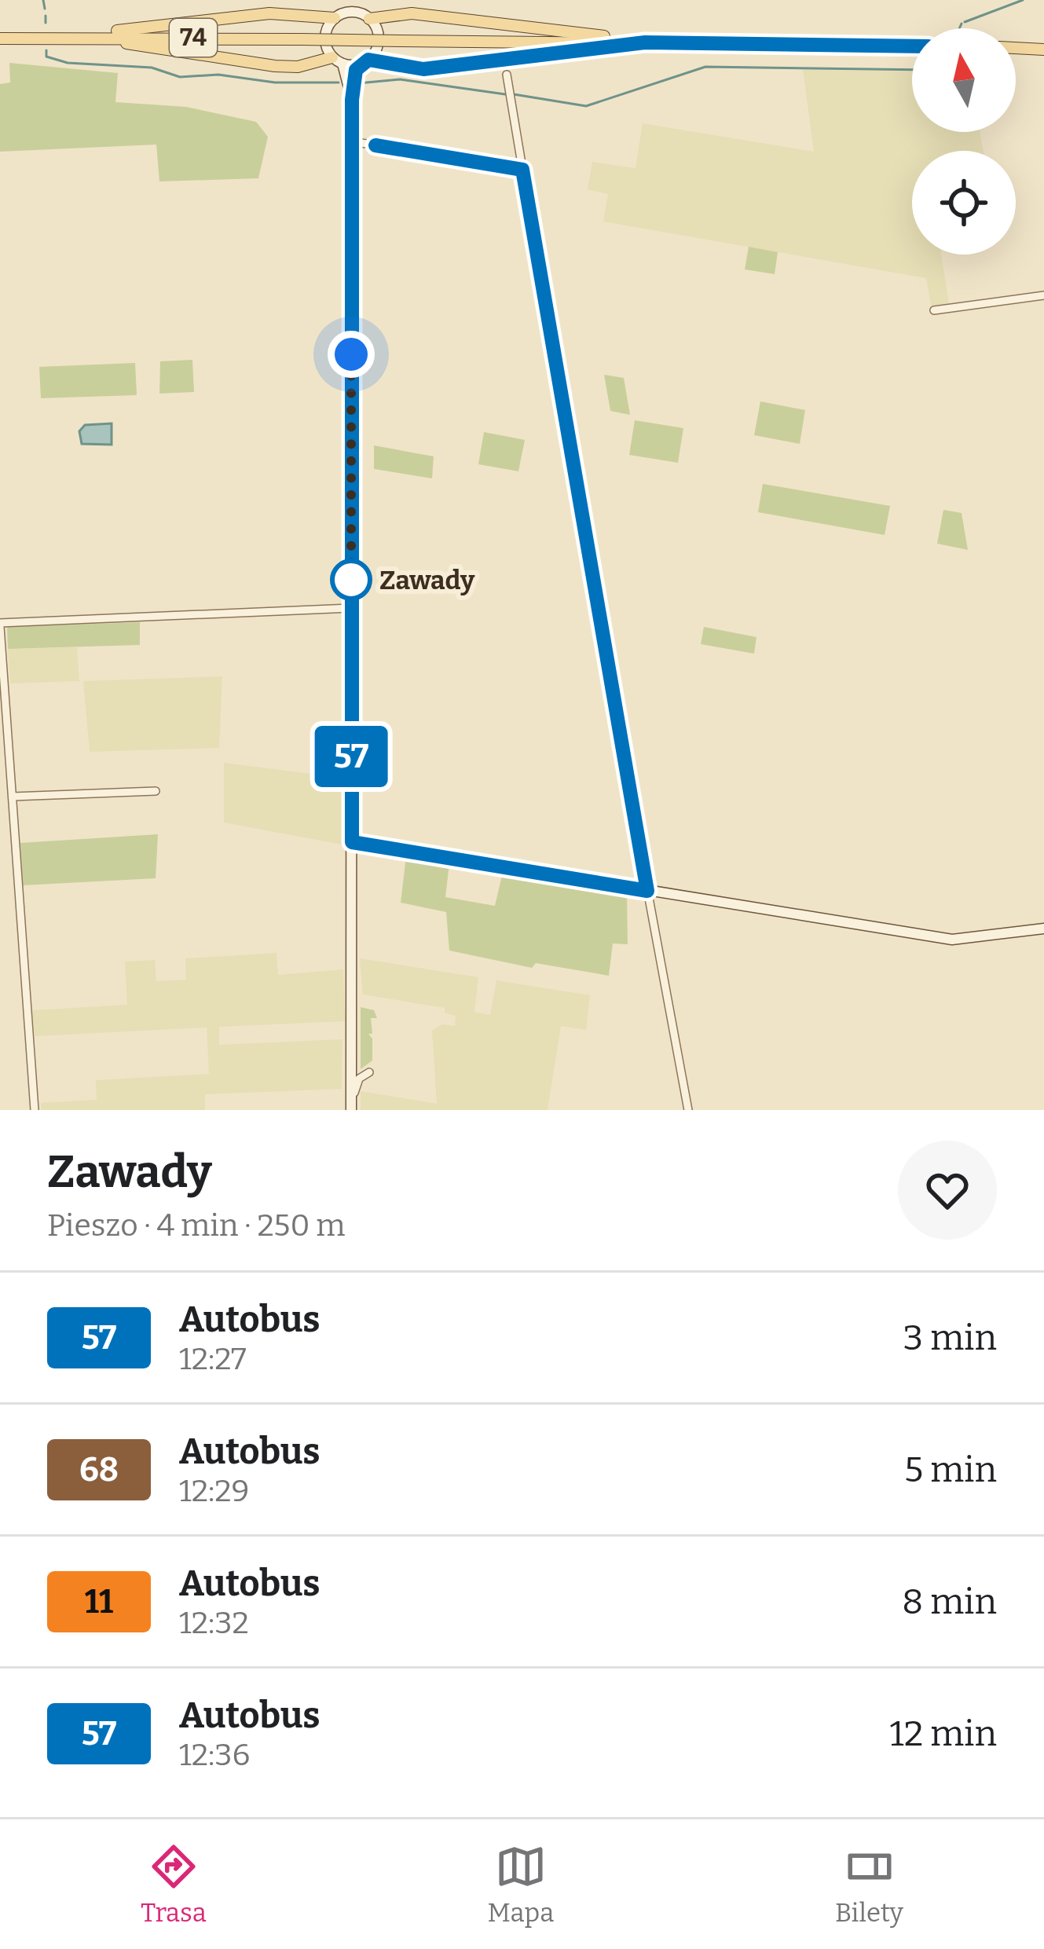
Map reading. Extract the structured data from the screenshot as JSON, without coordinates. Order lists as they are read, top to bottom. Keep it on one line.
{"streets":{"main road":["74"]},"places":["Zawady"],"lines":["bus line 57"],"north":"top","page":{"on_map":"57","heading":["Zawady","Pieszo · 4 min · 250 m"],"list":[{"mark":"57","name":"Autobus","note":"12:27","value":"3 min"},{"mark":"68","name":"Autobus","note":"12:29","value":"5 min"},{"mark":"11","name":"Autobus","note":"12:32","value":"8 min"},{"mark":"57","name":"Autobus","note":"12:36","value":"12 min"}],"tabs":["Trasa","Mapa","Bilety"]}}
